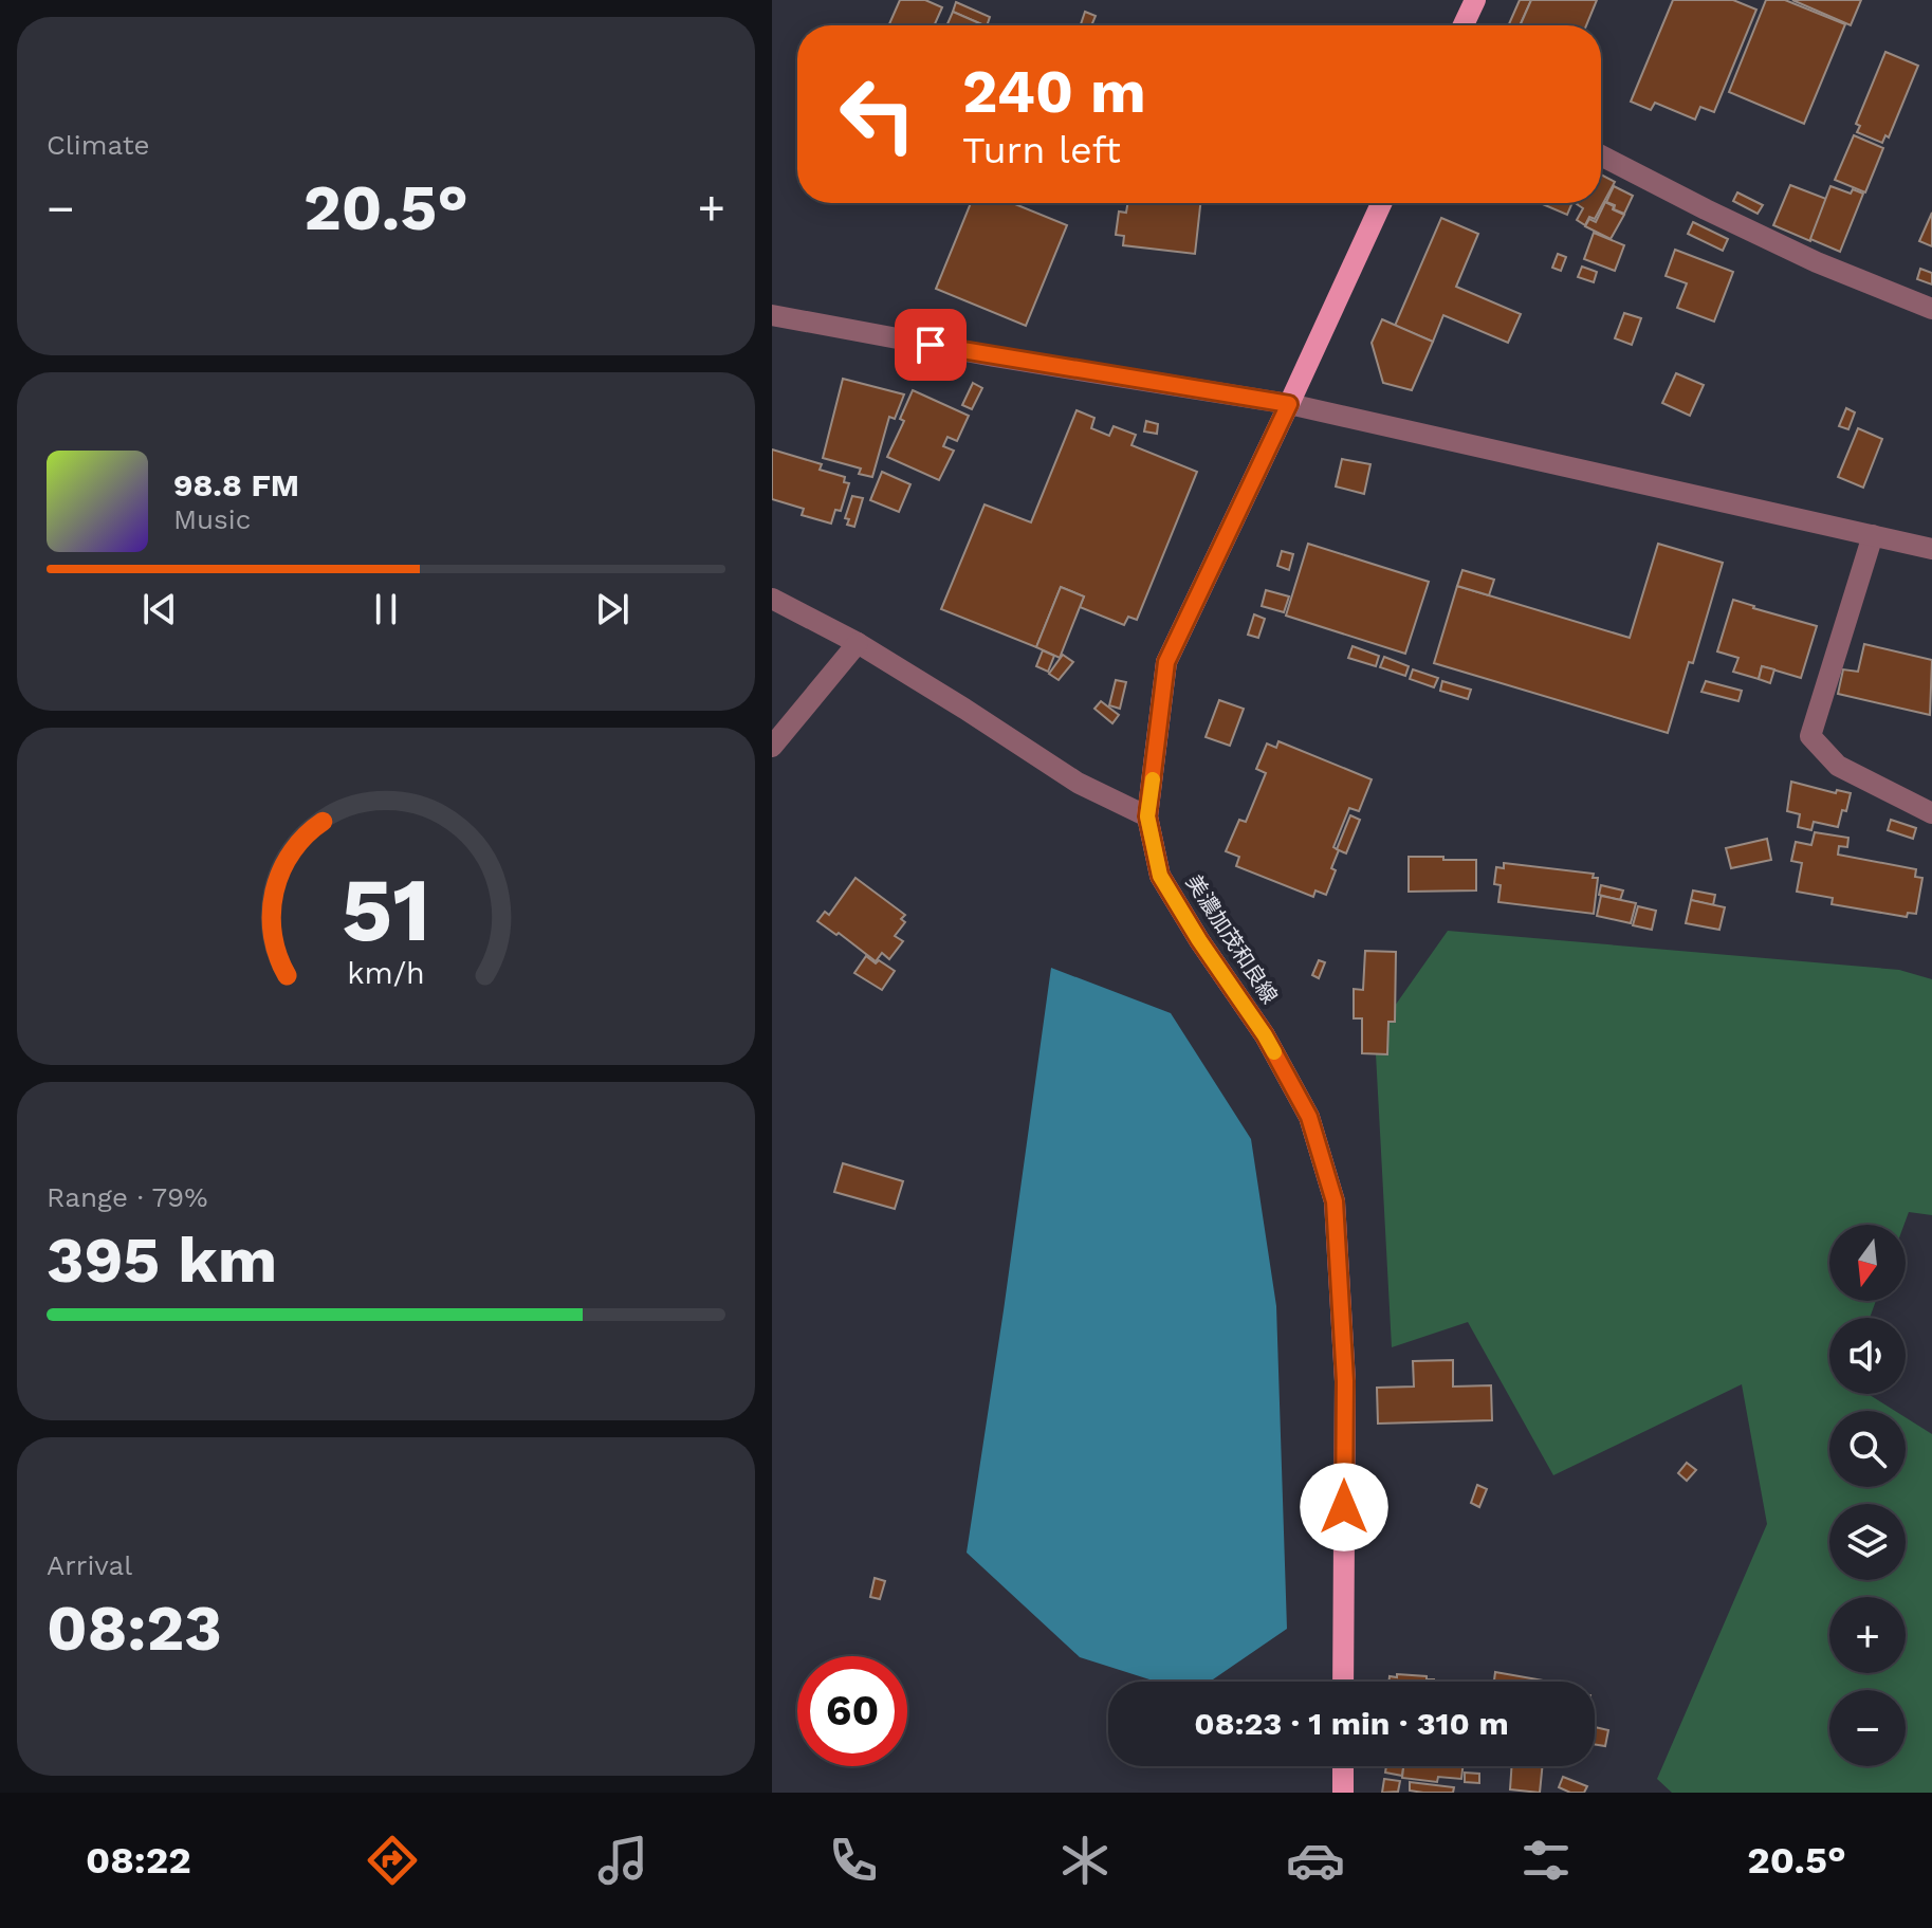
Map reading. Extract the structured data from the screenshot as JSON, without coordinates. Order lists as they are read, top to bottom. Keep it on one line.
{"streets":{"main road":["美濃加茂和良線"]},"north":"bottom","page":{"tile":["Climate",["Range · 79%","395 km"],["Arrival","08:23"]],"turn":["240 m","Turn left"],"heat":["−","20.5°","+"],"song":["98.8 FM","Music"],"map_buttons":["+","−"],"limit":"60","trip":"08:23 · 1 min · 310 m","tabs":["08:22","20.5°"],"gauge":["51","km/h"]}}
